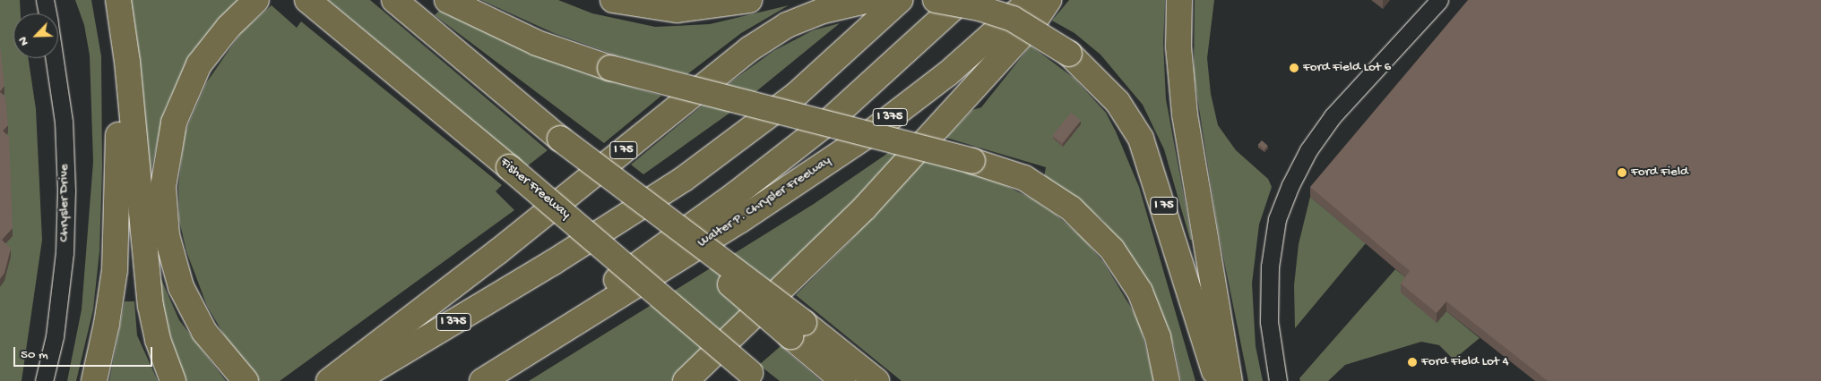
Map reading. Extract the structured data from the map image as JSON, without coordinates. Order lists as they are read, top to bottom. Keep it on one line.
{"streets":{"highway":["I 375","I 75","Fisher Freeway","Walter P. Chrysler Freeway"],"street":["Chrysler Drive"]},"places":["Ford Field Lot 6","Ford Field","Ford Field Lot 4"],"scale_bar":"50 m","north":"bottom left"}
